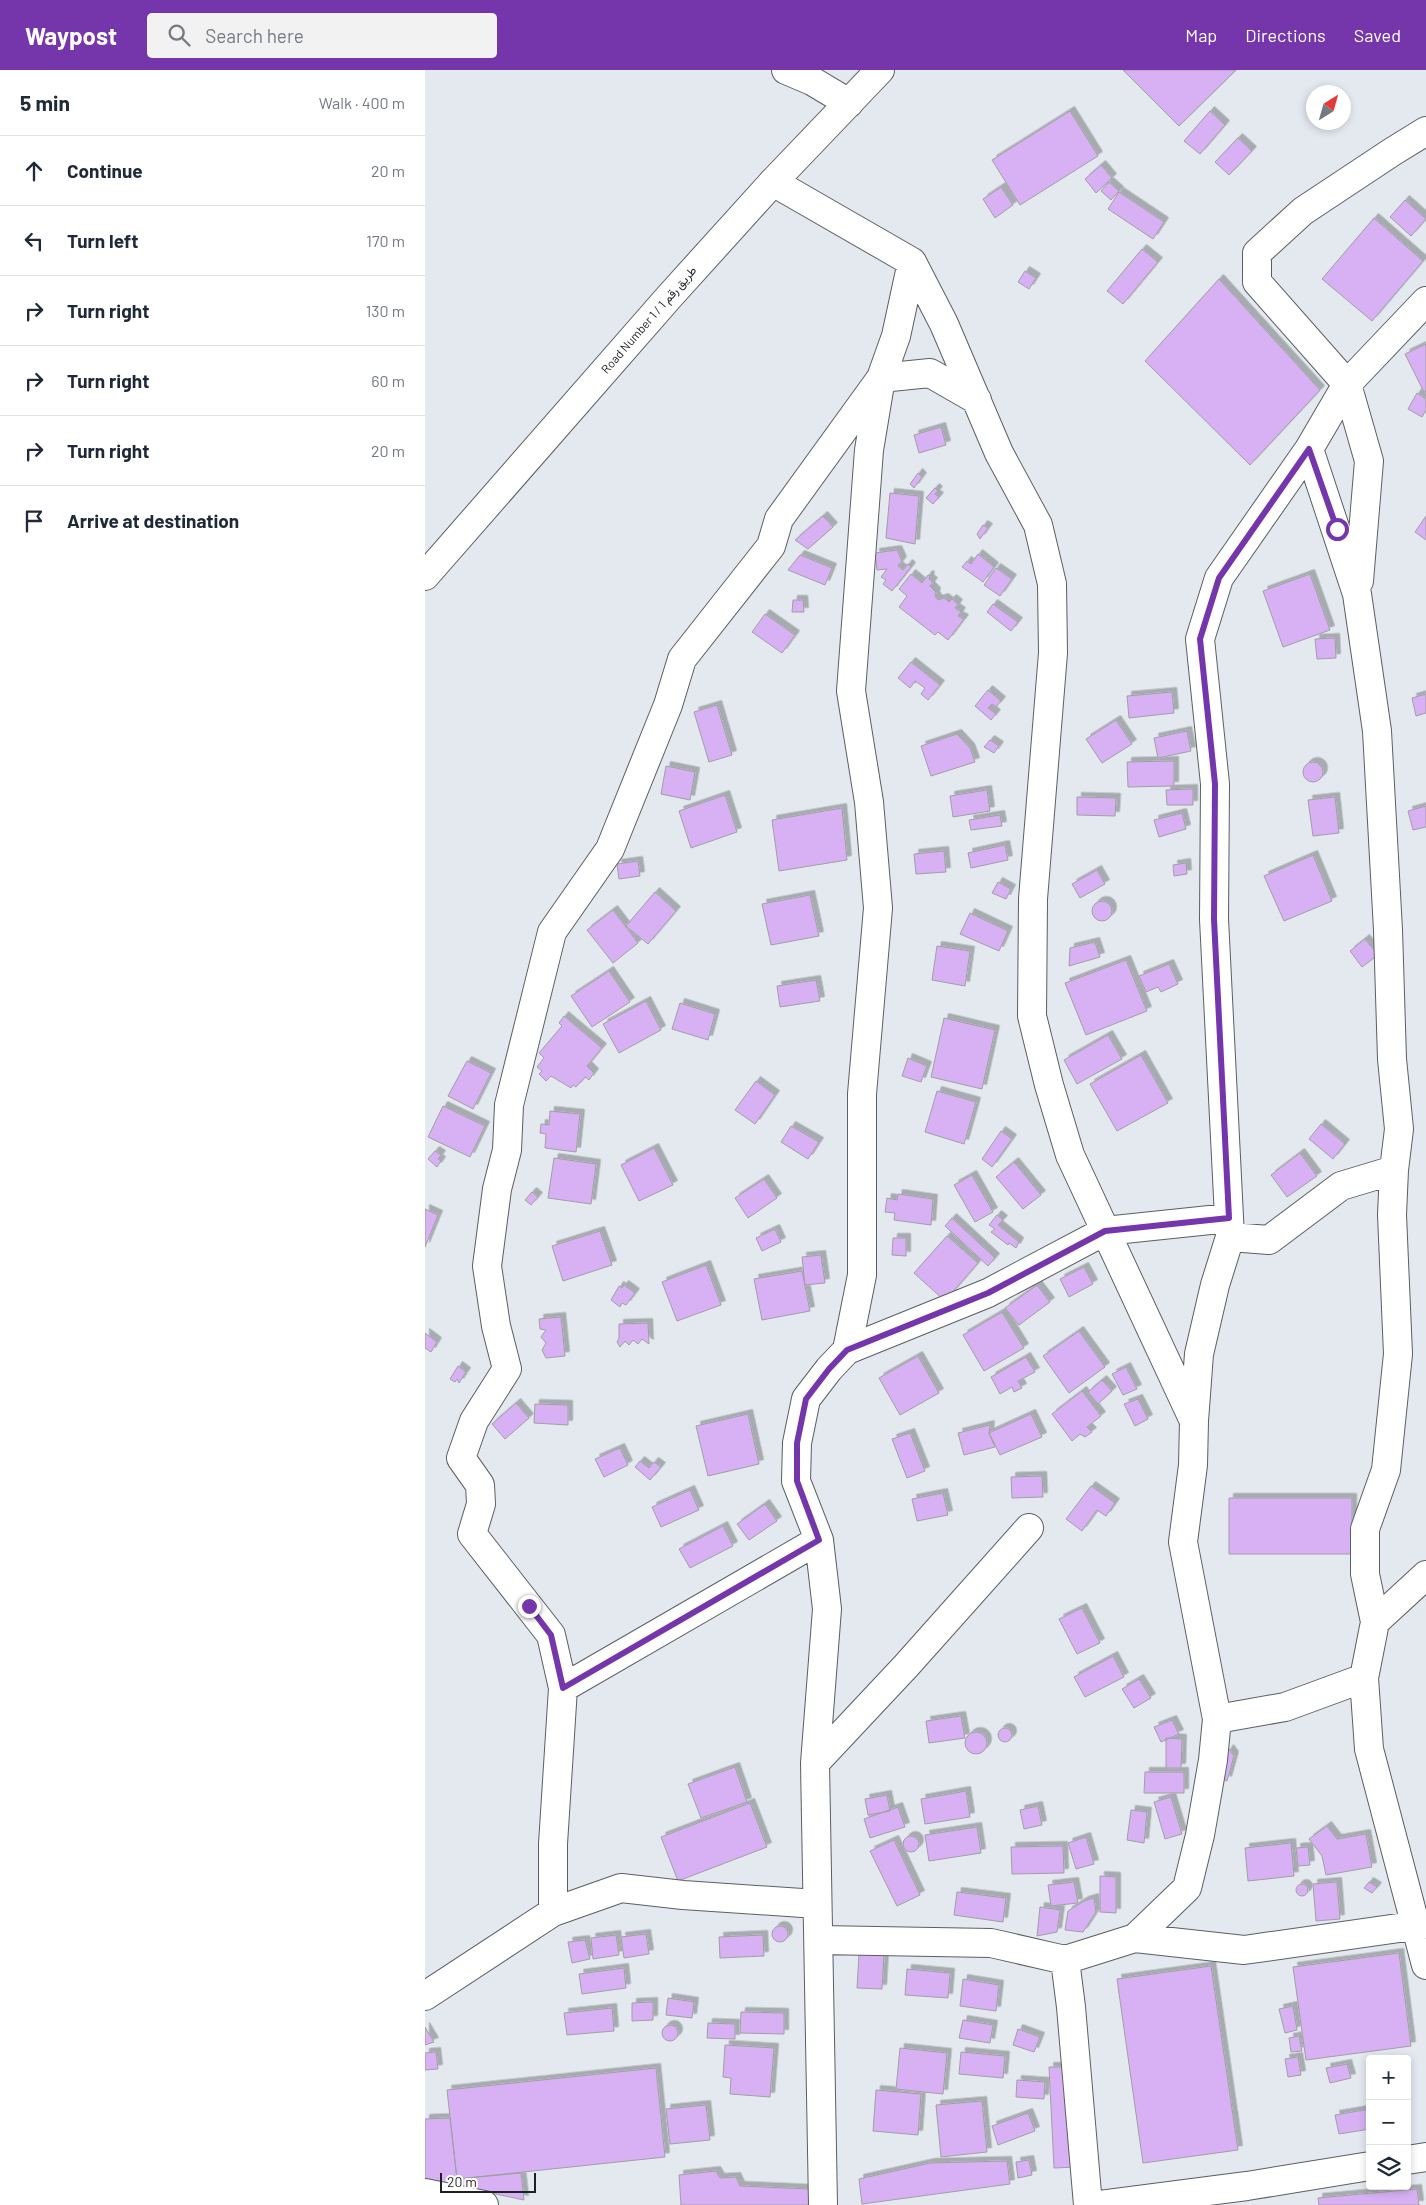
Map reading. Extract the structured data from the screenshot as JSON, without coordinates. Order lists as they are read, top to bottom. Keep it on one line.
{"streets":{"main road":["Road Number 1 / طريق رقم 1"]},"scale_bar":"20 m","north":"top right","page":{"header":"Waypost","search":"Search here","nav":["Map","Directions","Saved"],"heading":["5 min","Walk · 400 m"],"list":[["Continue","20 m"],["Turn left","170 m"],["Turn right","130 m"],["Turn right","60 m"],["Turn right","20 m"],"Arrive at destination"],"map_buttons":["+","−"],"scale":"20 m"}}
